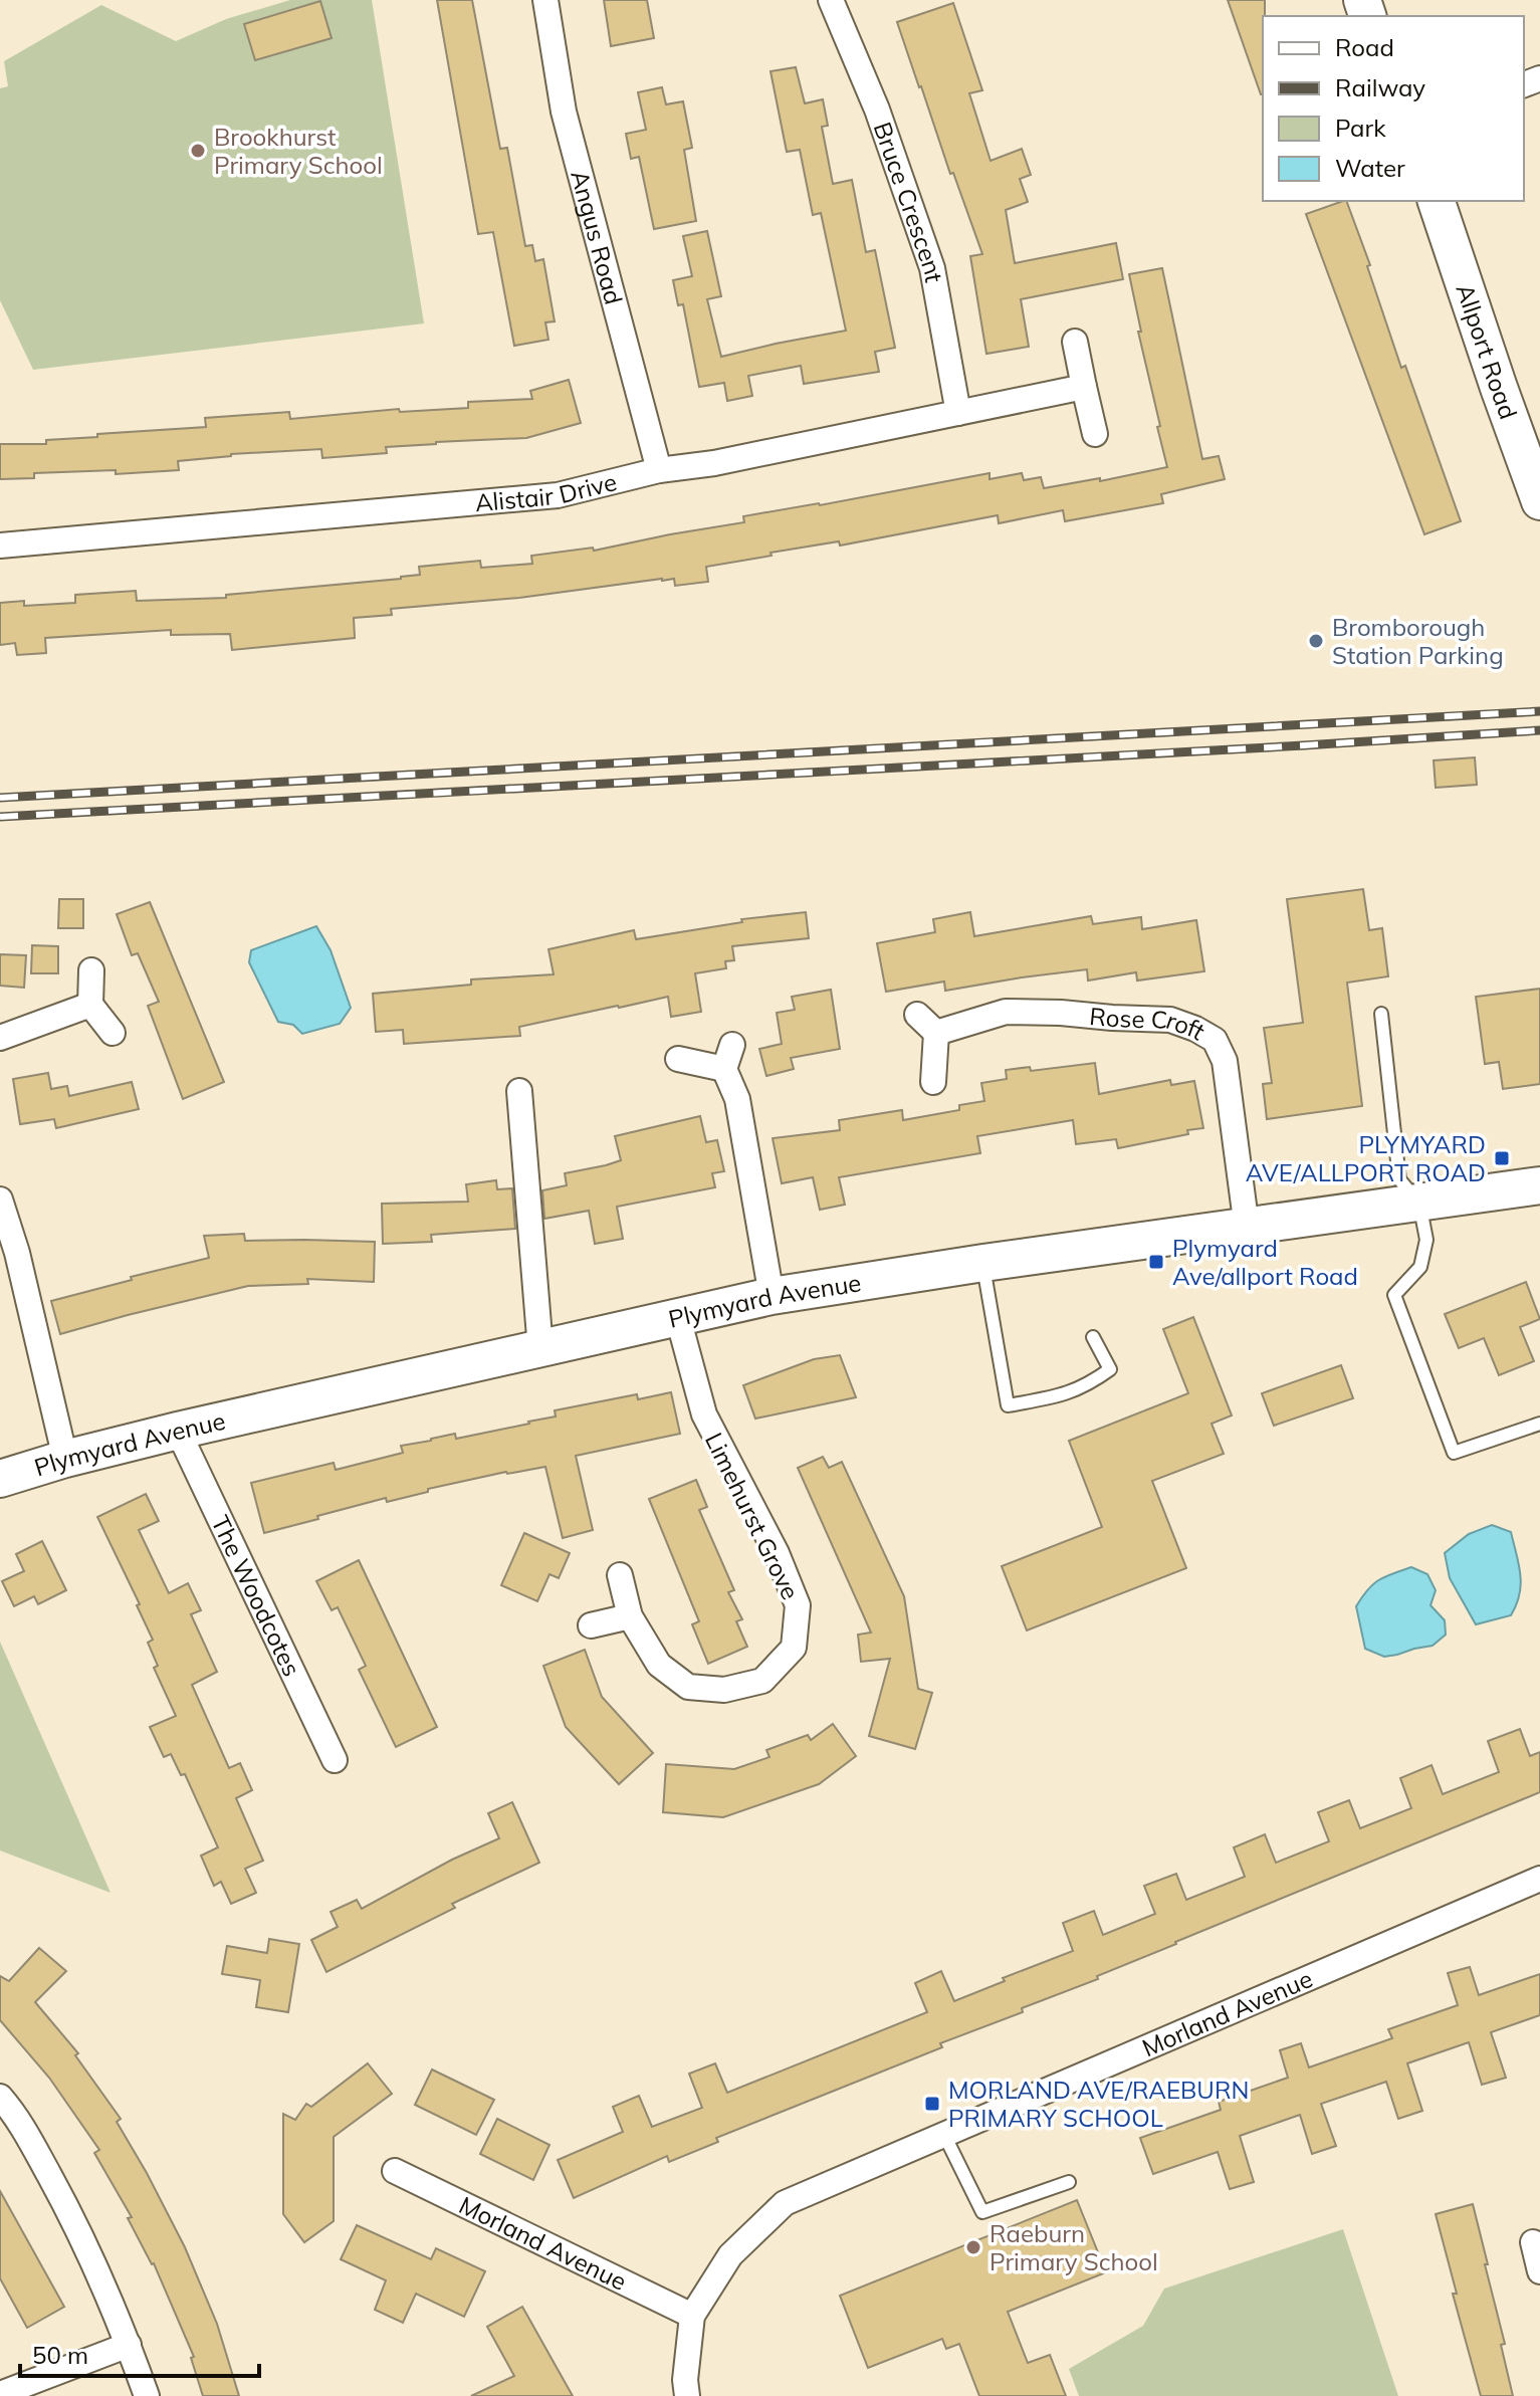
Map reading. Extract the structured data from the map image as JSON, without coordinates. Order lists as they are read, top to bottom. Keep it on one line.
{"streets":{"street":["Bruce Crescent","Angus Road","Allport Road","Alistair Drive","Rose Croft","Plymyard Avenue","Limehurst Grove","The Woodcotes","Morland Avenue"]},"crossings":[["Bruce Crescent","Alistair Drive"],["Angus Road","Alistair Drive"],["Rose Croft","Plymyard Avenue"],["Plymyard Avenue","Limehurst Grove"],["Plymyard Avenue","The Woodcotes"]],"places":{"other":["Brookhurst Primary School","Bromborough Station Parking","Raeburn Primary School"],"transit":["PLYMYARD AVE/ALLPORT ROAD","Plymyard Ave/allport Road","MORLAND AVE/RAEBURN PRIMARY SCHOOL"]},"legend":["Road","Railway","Park","Water"],"scale_bar":"50 m"}
